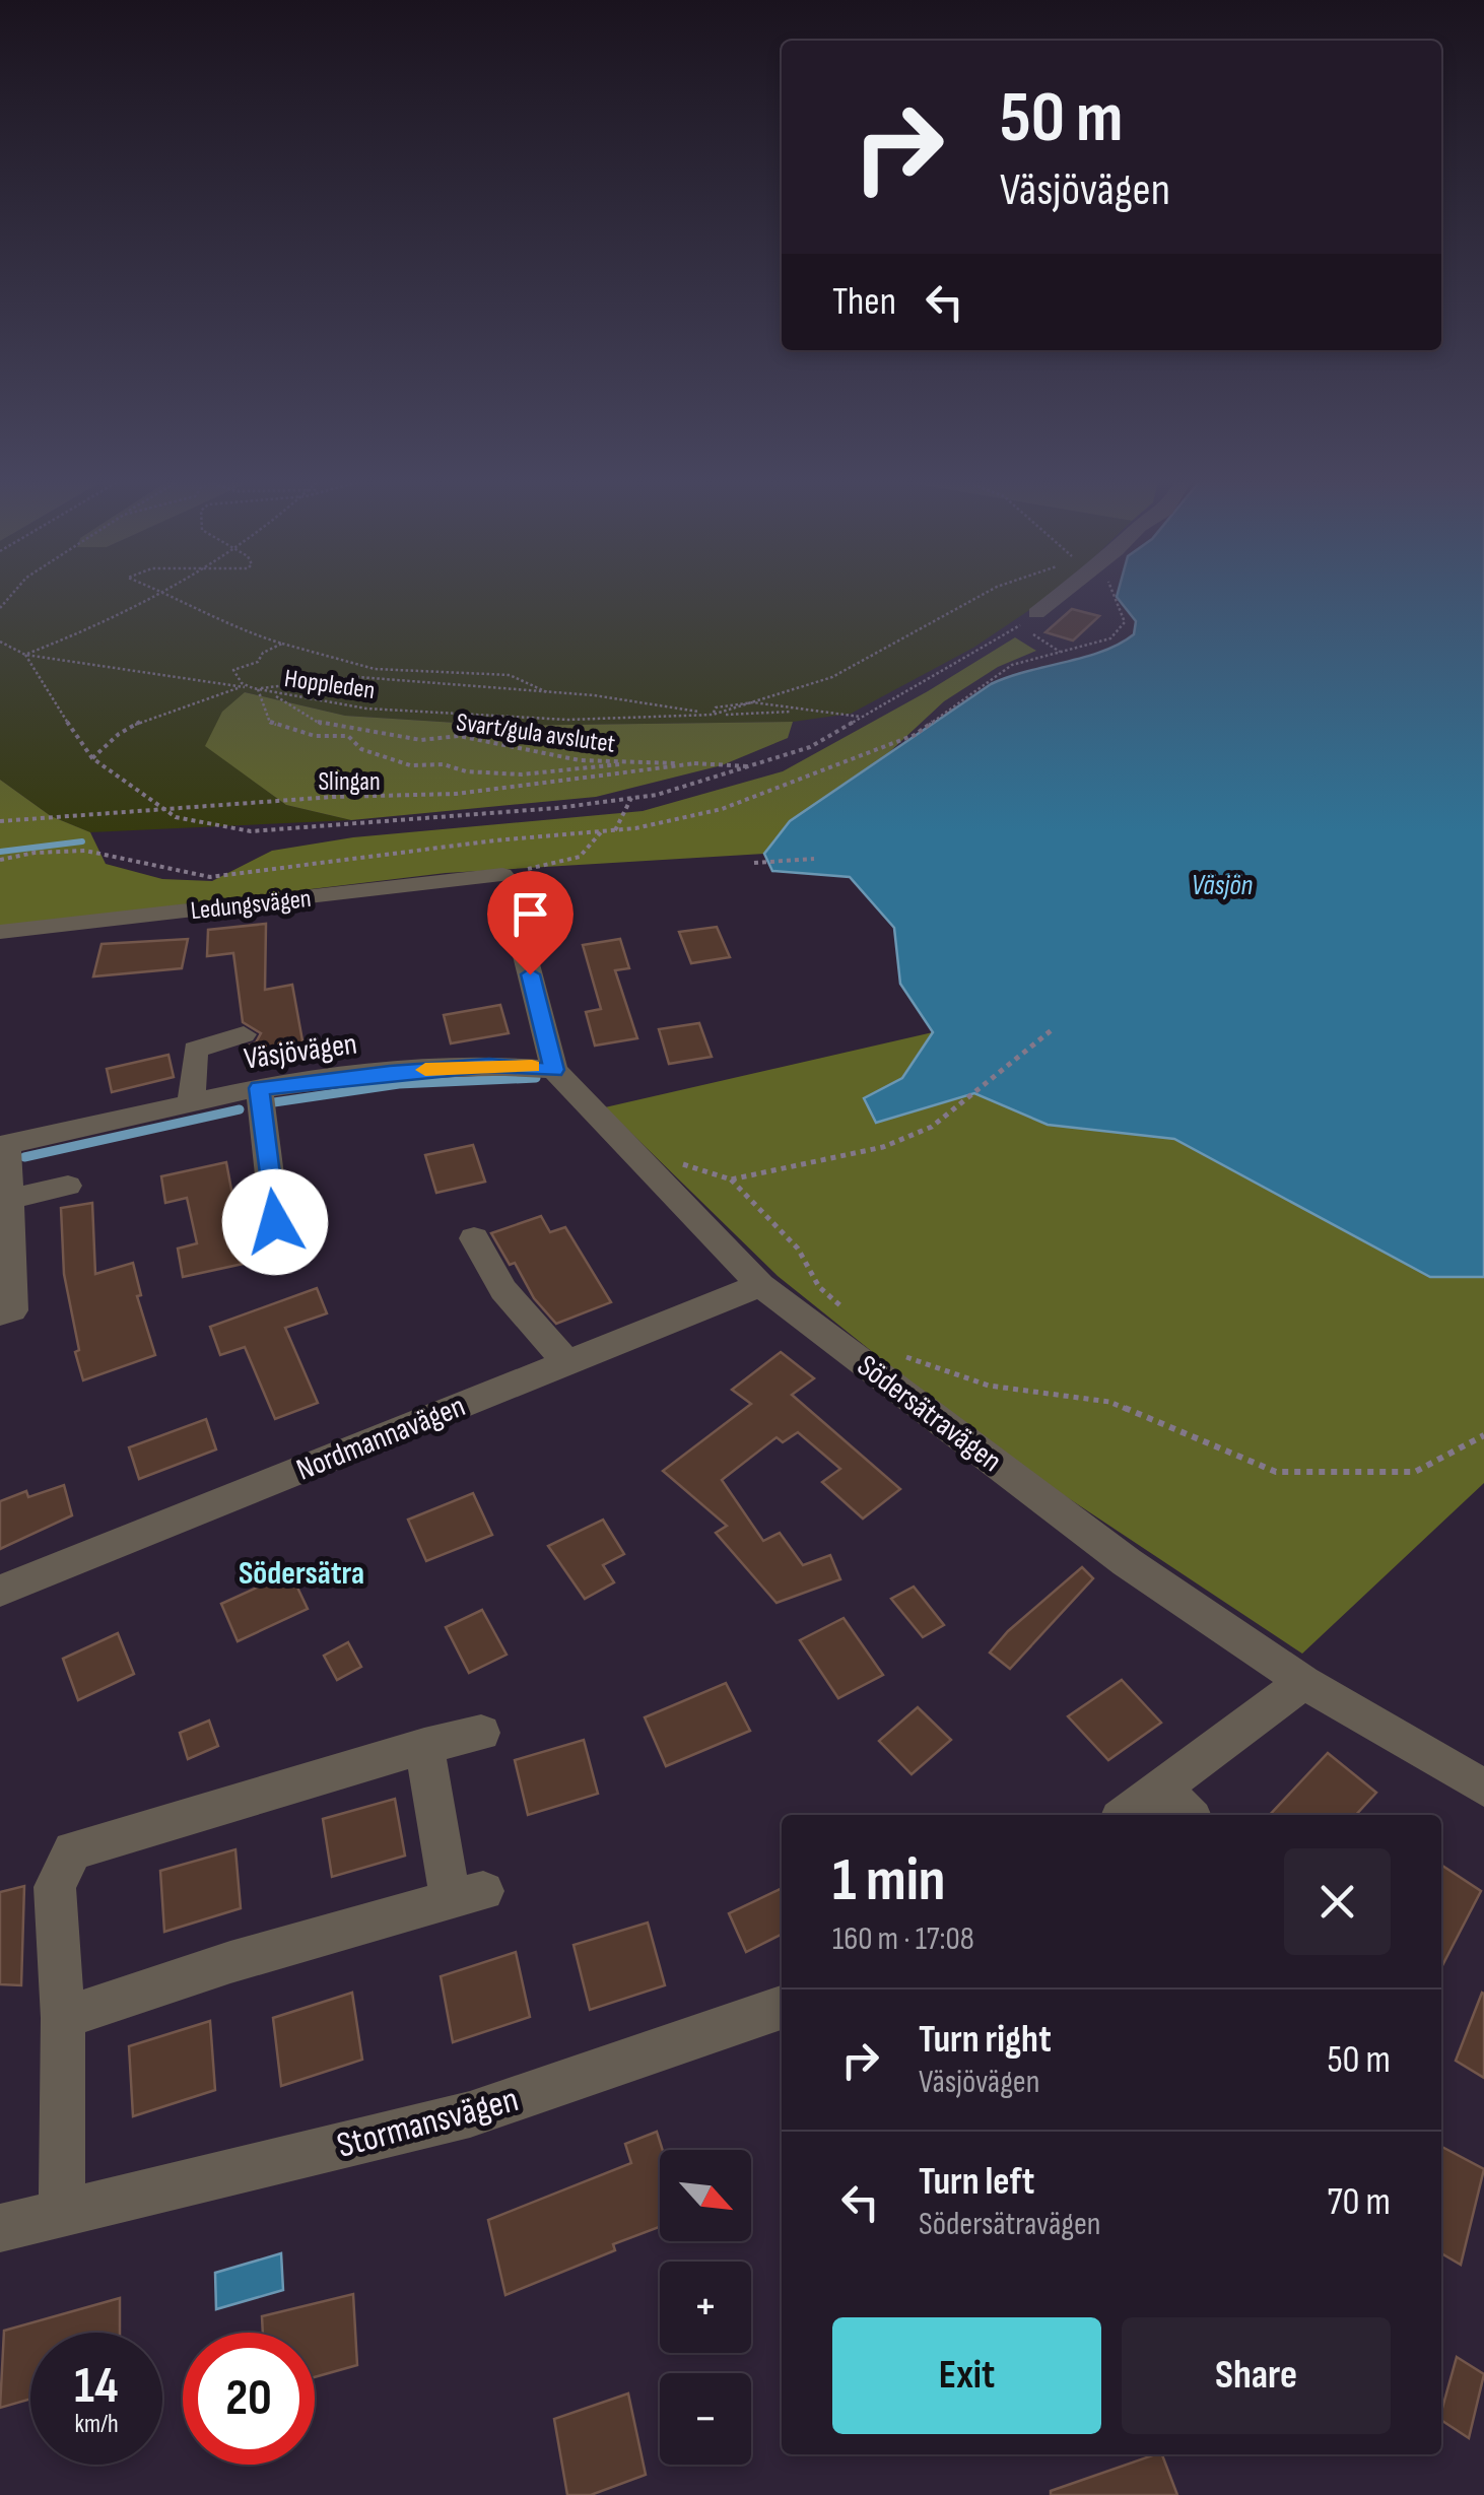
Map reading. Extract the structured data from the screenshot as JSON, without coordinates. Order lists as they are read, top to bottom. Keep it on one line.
{"streets":{"street":["Ledungsvägen","Väsjövägen","Södersätravägen","Nordmannavägen","Stormansvägen"],"path":["Hoppleden","Svart/gula avslutet","Slingan"]},"crossings":[["Hoppleden","Svart/gula avslutet"],["Svart/gula avslutet","Slingan"],["Väsjövägen","Södersätravägen"],["Södersätravägen","Nordmannavägen"]],"districts":["Södersätra"],"water":["Väsjön"],"north":"bottom right","page":{"turn":["50 m","Väsjövägen"],"then":"Then","heading":["1 min","160 m · 17:08"],"list":[{"name":"Turn right","note":"Väsjövägen","value":"50 m"},{"name":"Turn left","note":"Södersätravägen","value":"70 m"}],"map_buttons":["+","−"],"buttons":["Exit","Share"],"speed":"14 km/h","limit":"20"}}
